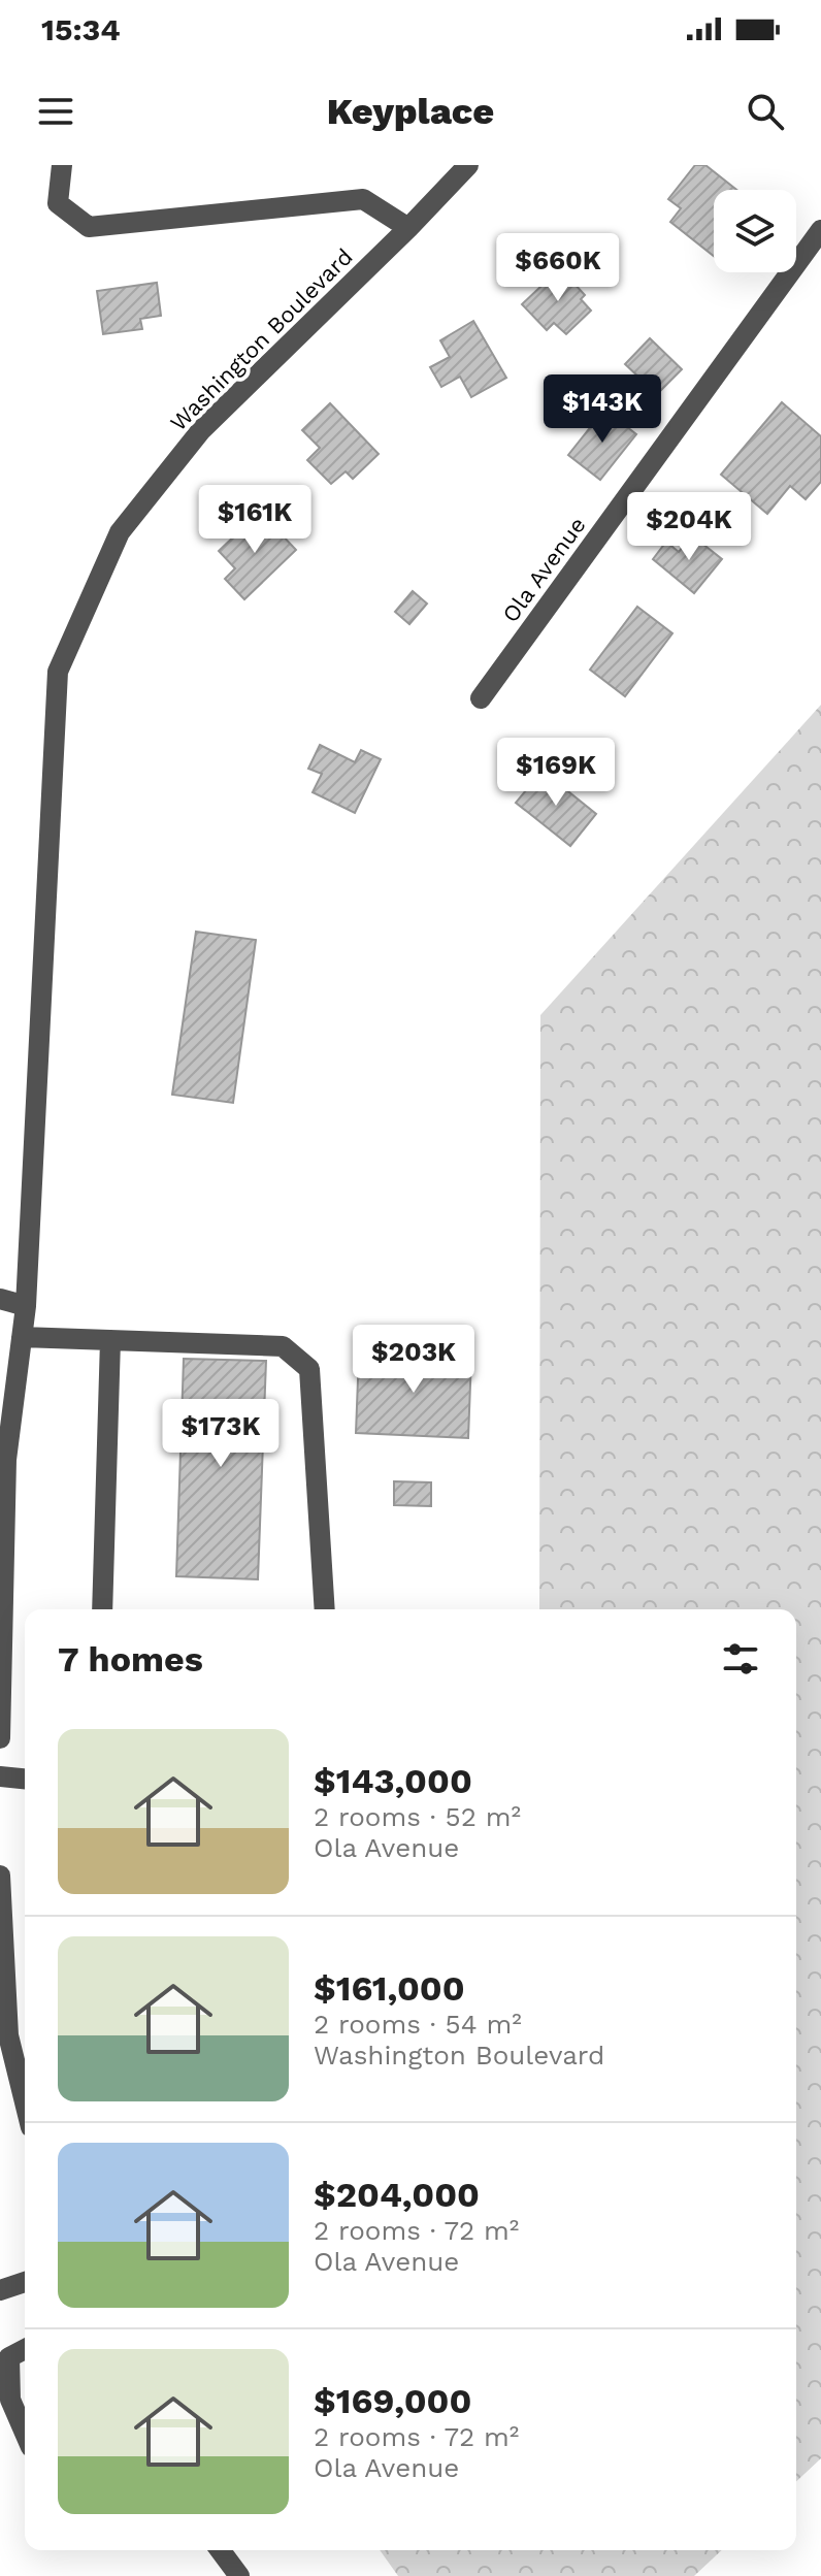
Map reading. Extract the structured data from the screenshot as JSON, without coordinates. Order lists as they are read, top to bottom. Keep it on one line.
{"streets":{"street":["Washington Boulevard","Ola Avenue"]},"page":{"status":"15:34","header":"Keyplace","price":["$660K","$143K","$161K","$204K","$169K","$203K","$173K"],"heading":"7 homes","list":[{"name":"$143,000","note":"2 rooms · 52 m² · Ola Avenue"},{"name":"$161,000","note":"2 rooms · 54 m² · Washington Boulevard"},{"name":"$204,000","note":"2 rooms · 72 m² · Ola Avenue"},{"name":"$169,000","note":"2 rooms · 72 m² · Ola Avenue"}]}}
